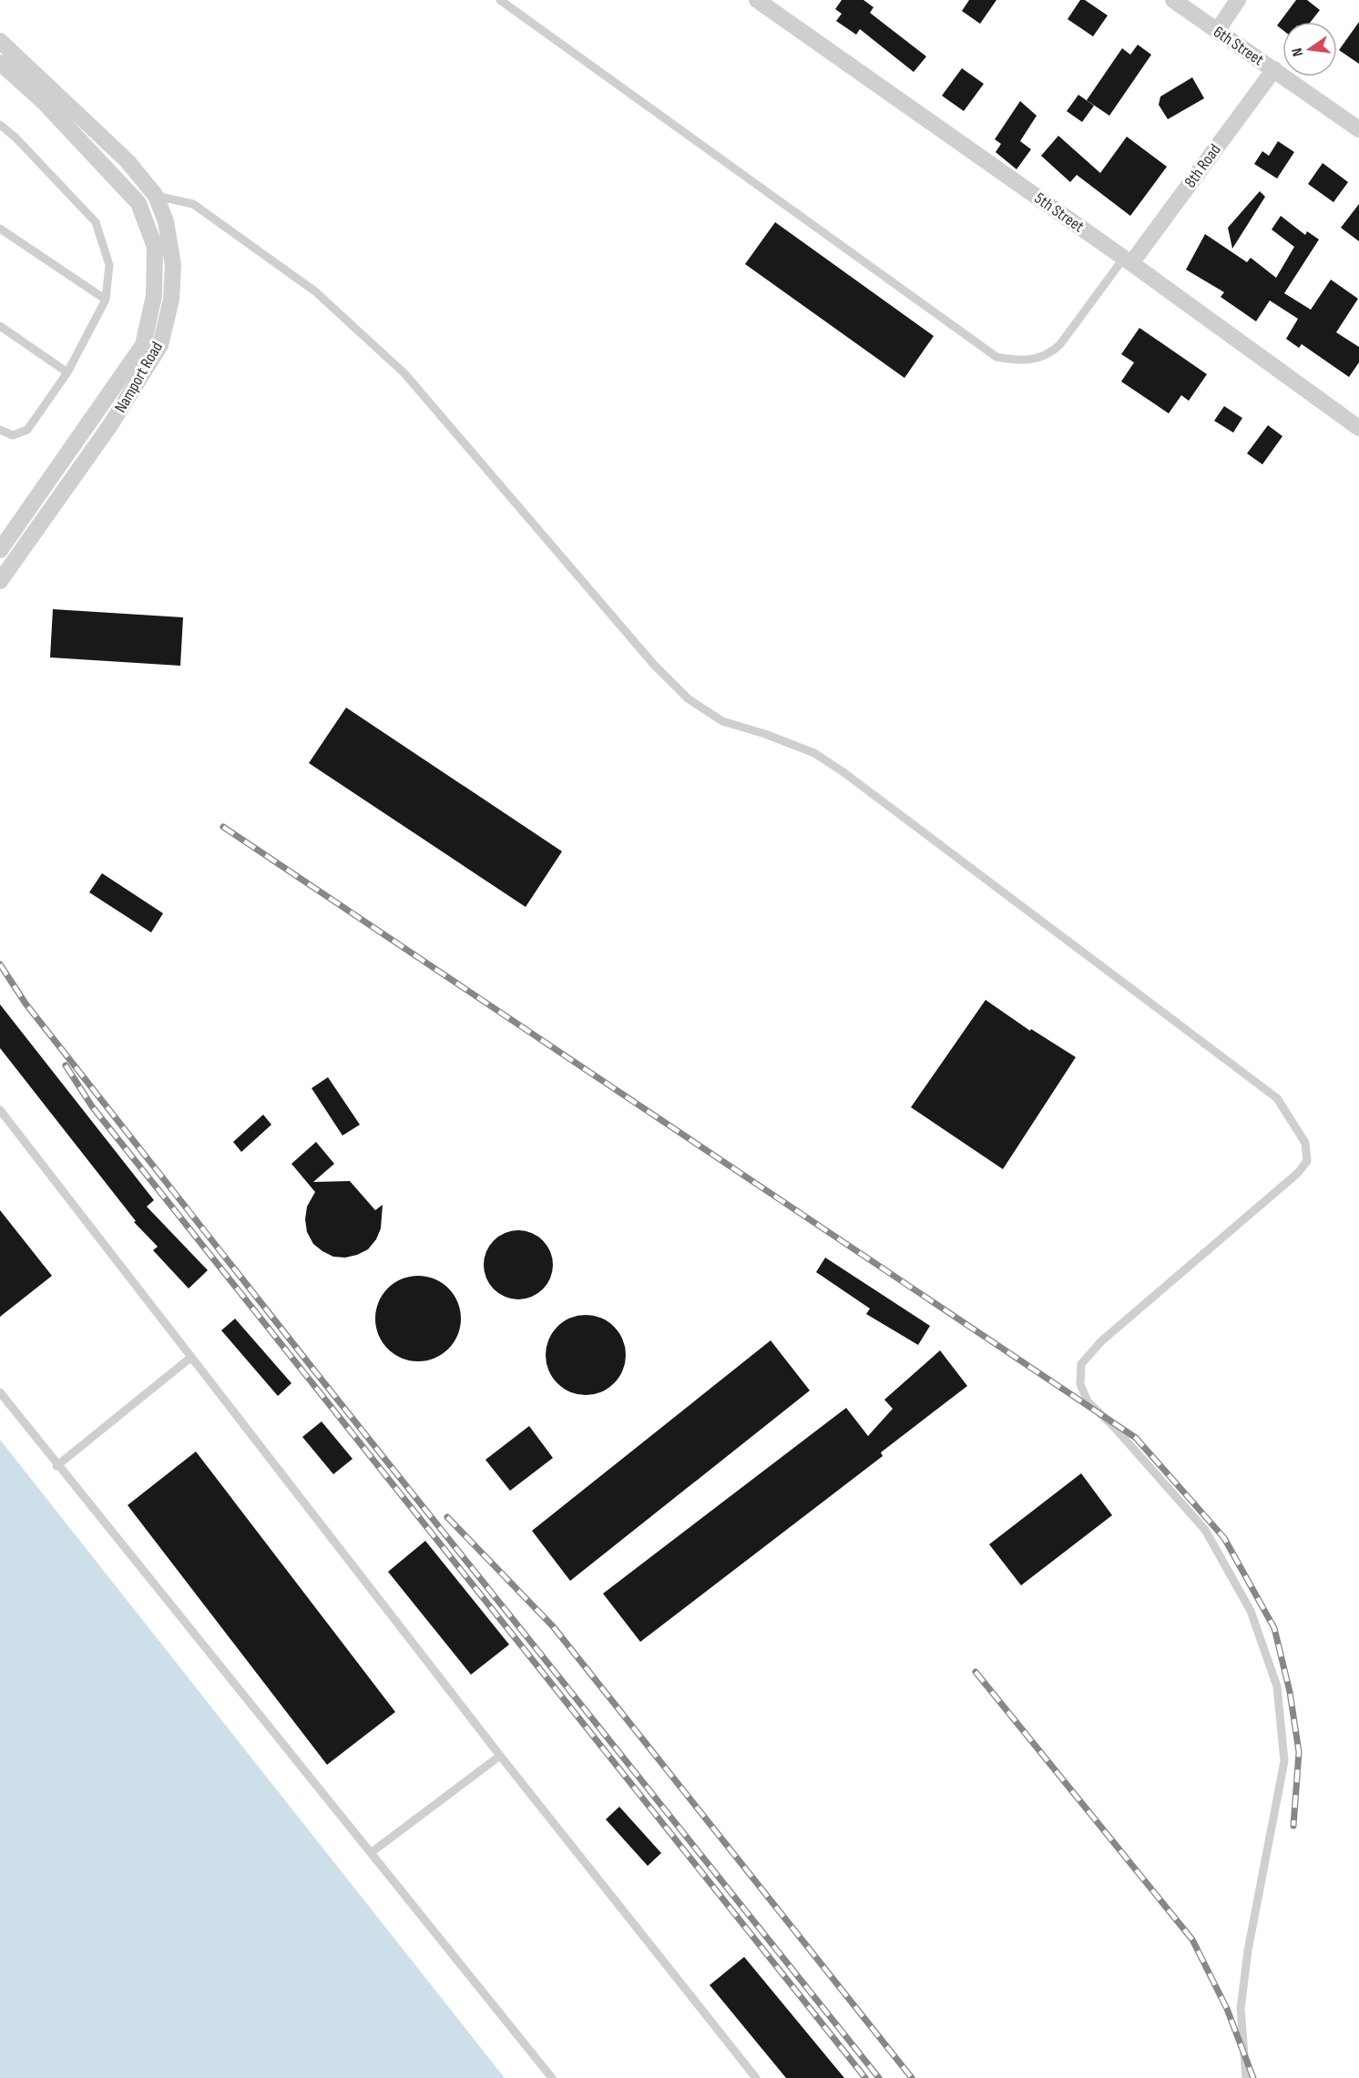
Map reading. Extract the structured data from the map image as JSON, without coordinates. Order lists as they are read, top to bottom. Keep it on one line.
{"streets":{"street":["6th Street","8th Road","5th Street","Namport Road"]},"crossings":[["6th Street","8th Road"],["8th Road","5th Street"]],"north":"left"}
